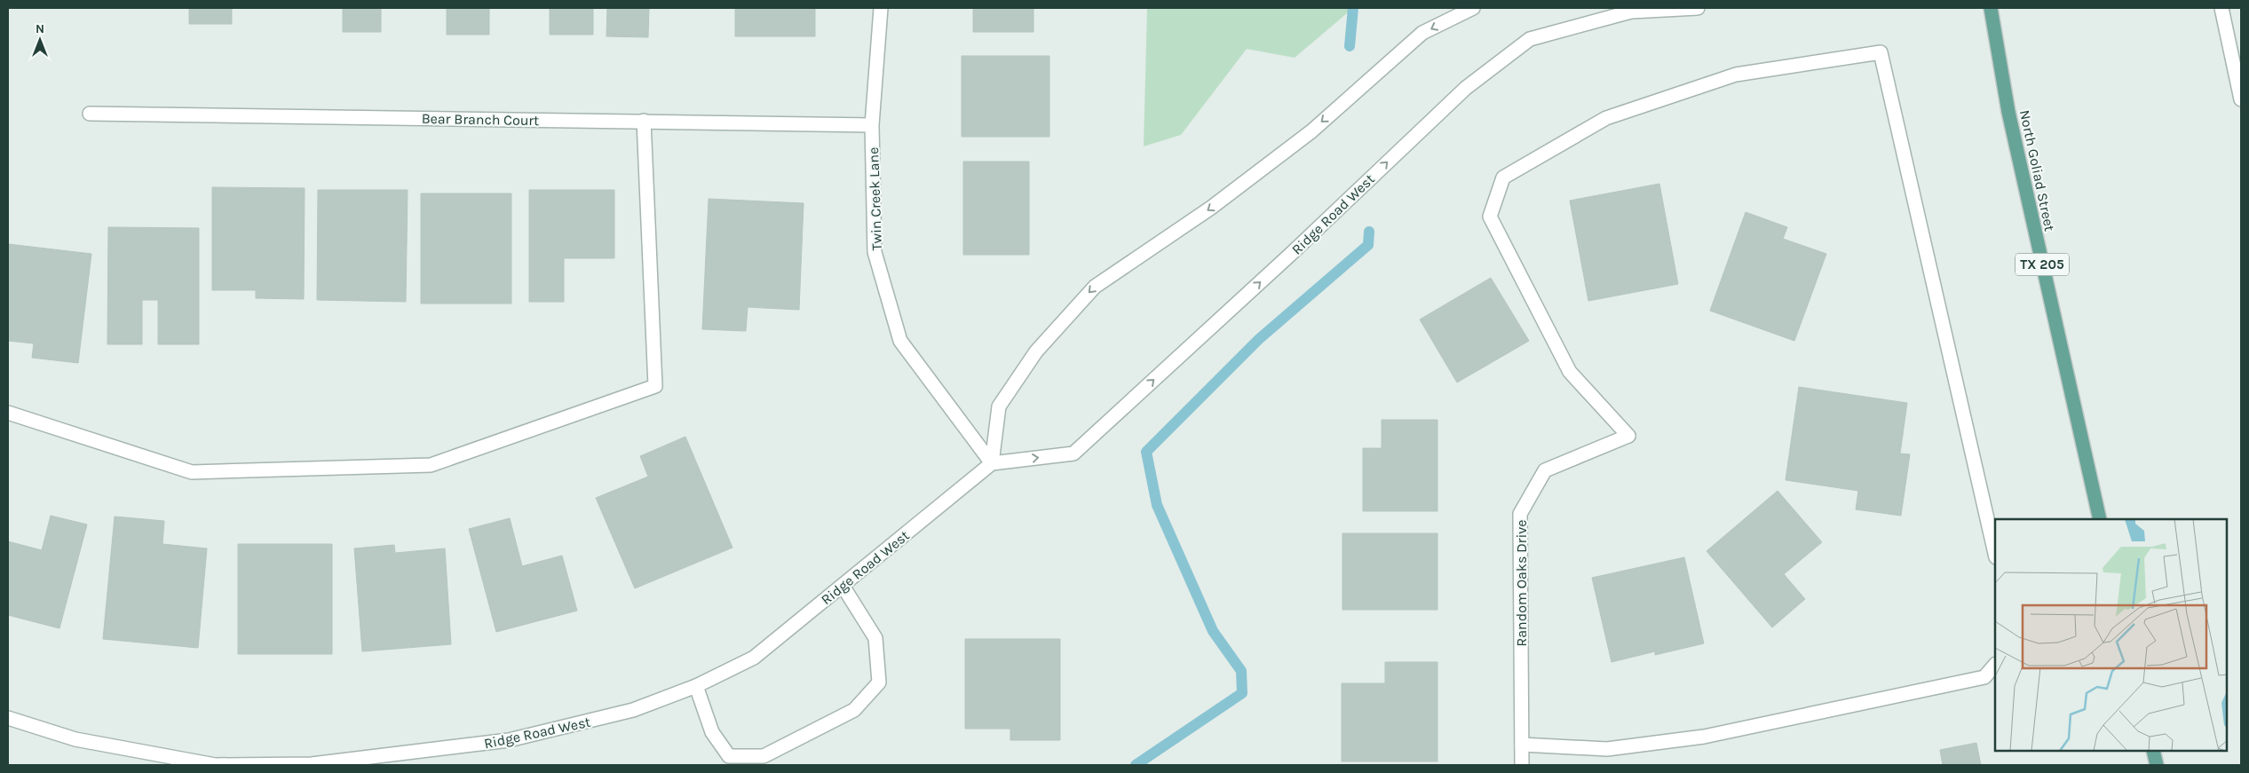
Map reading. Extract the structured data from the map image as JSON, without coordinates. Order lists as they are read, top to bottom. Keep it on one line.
{"streets":{"main road":["North Goliad Street","TX 205"],"street":["Bear Branch Court","Twin Creek Lane","Ridge Road West","Random Oaks Drive"]},"crossings":[["Bear Branch Court","Twin Creek Lane"],["Twin Creek Lane","Ridge Road West"]],"north":"top"}
